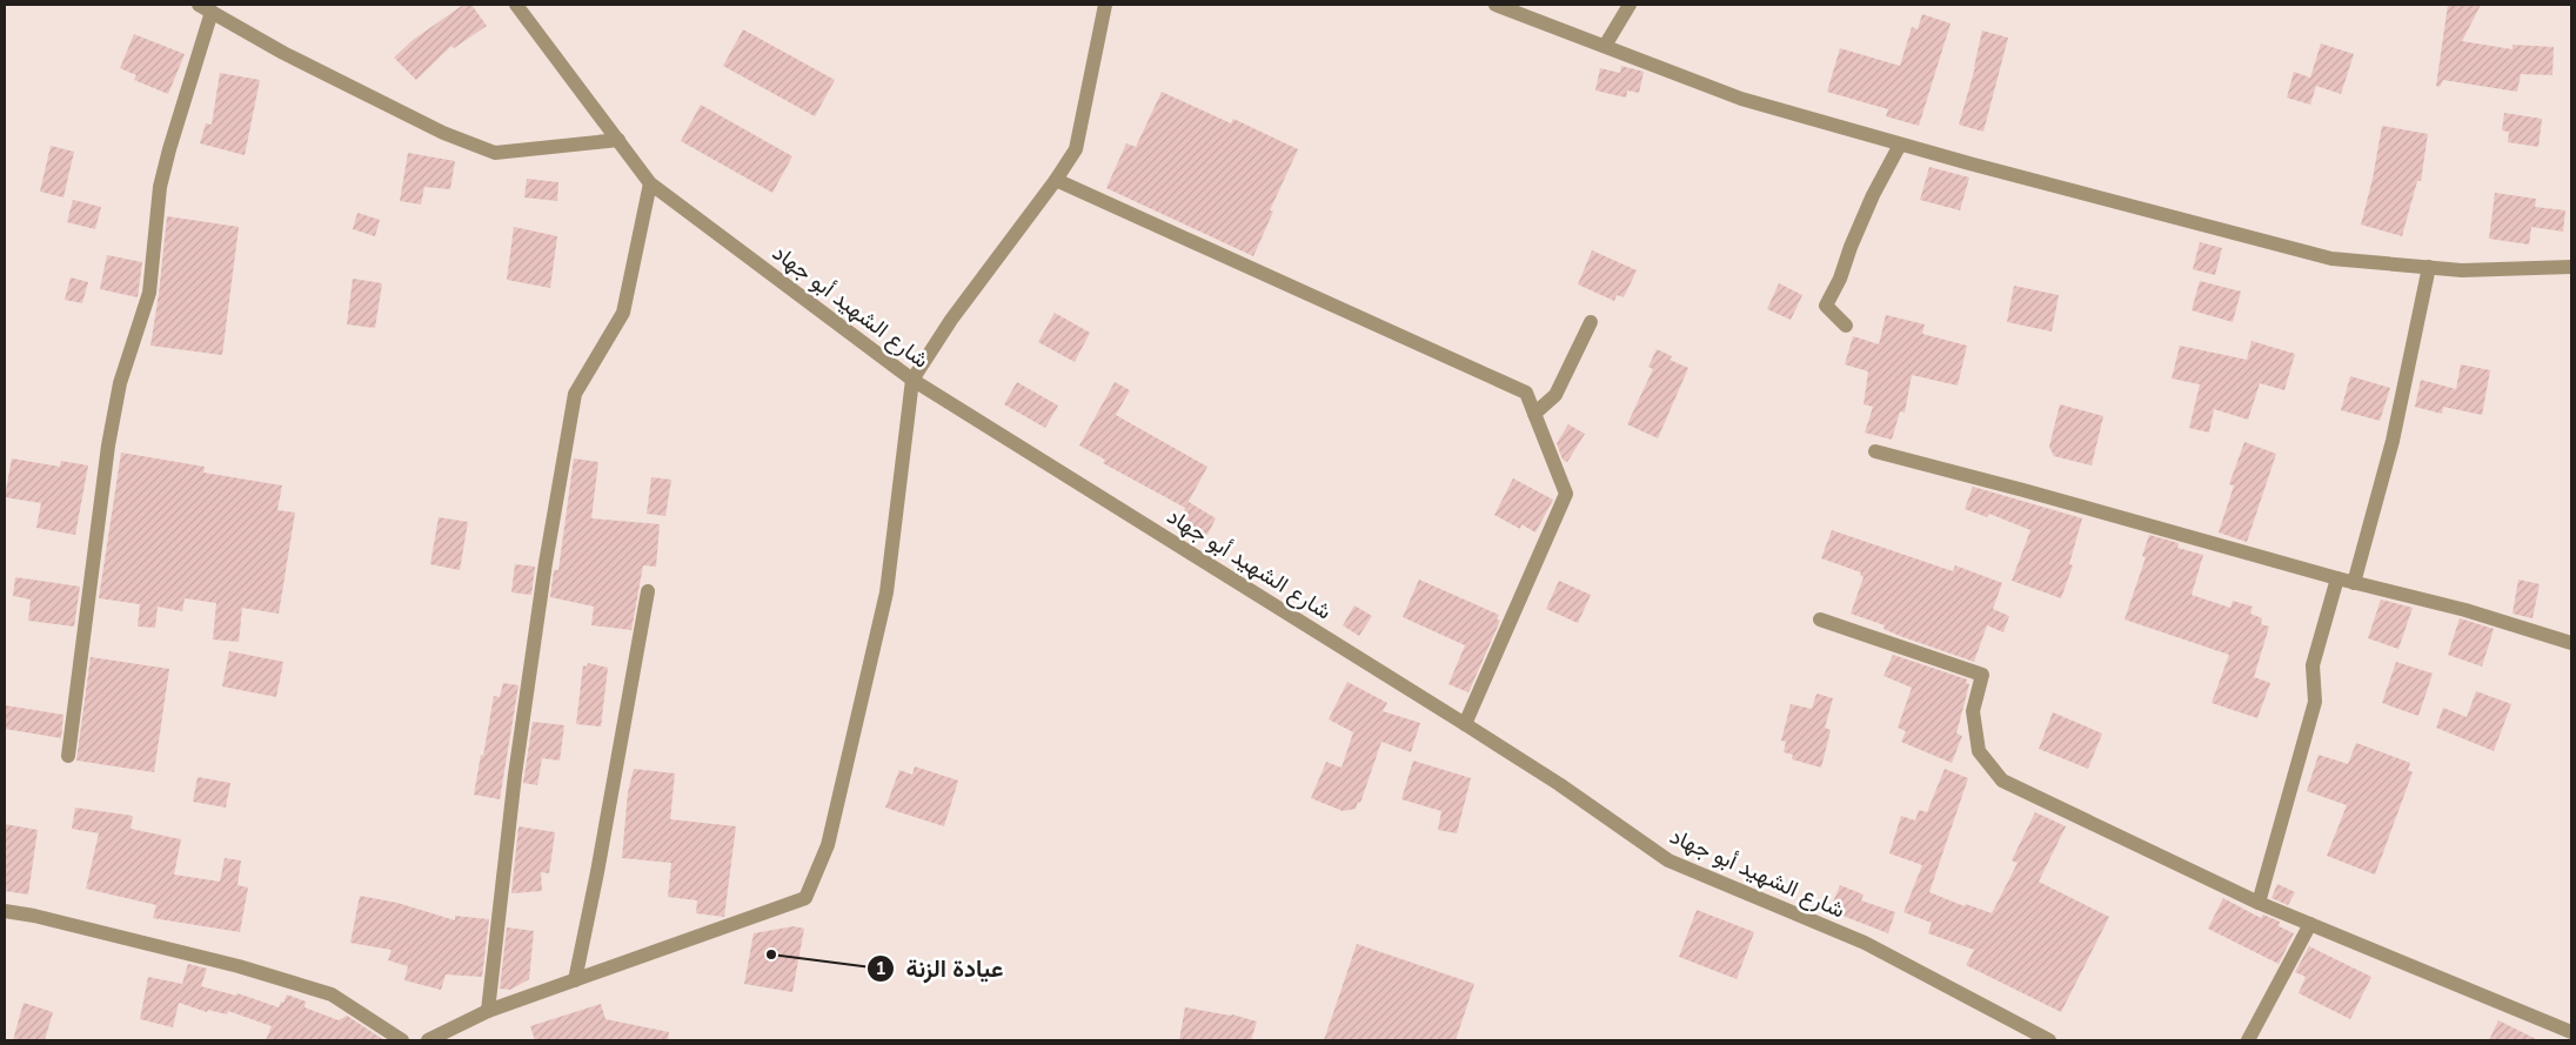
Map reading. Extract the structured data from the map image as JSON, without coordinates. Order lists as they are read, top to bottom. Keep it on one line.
{"streets":{"street":["شارع الشهيد أبو جهاد"]},"places":["عيادة الزنة"]}
